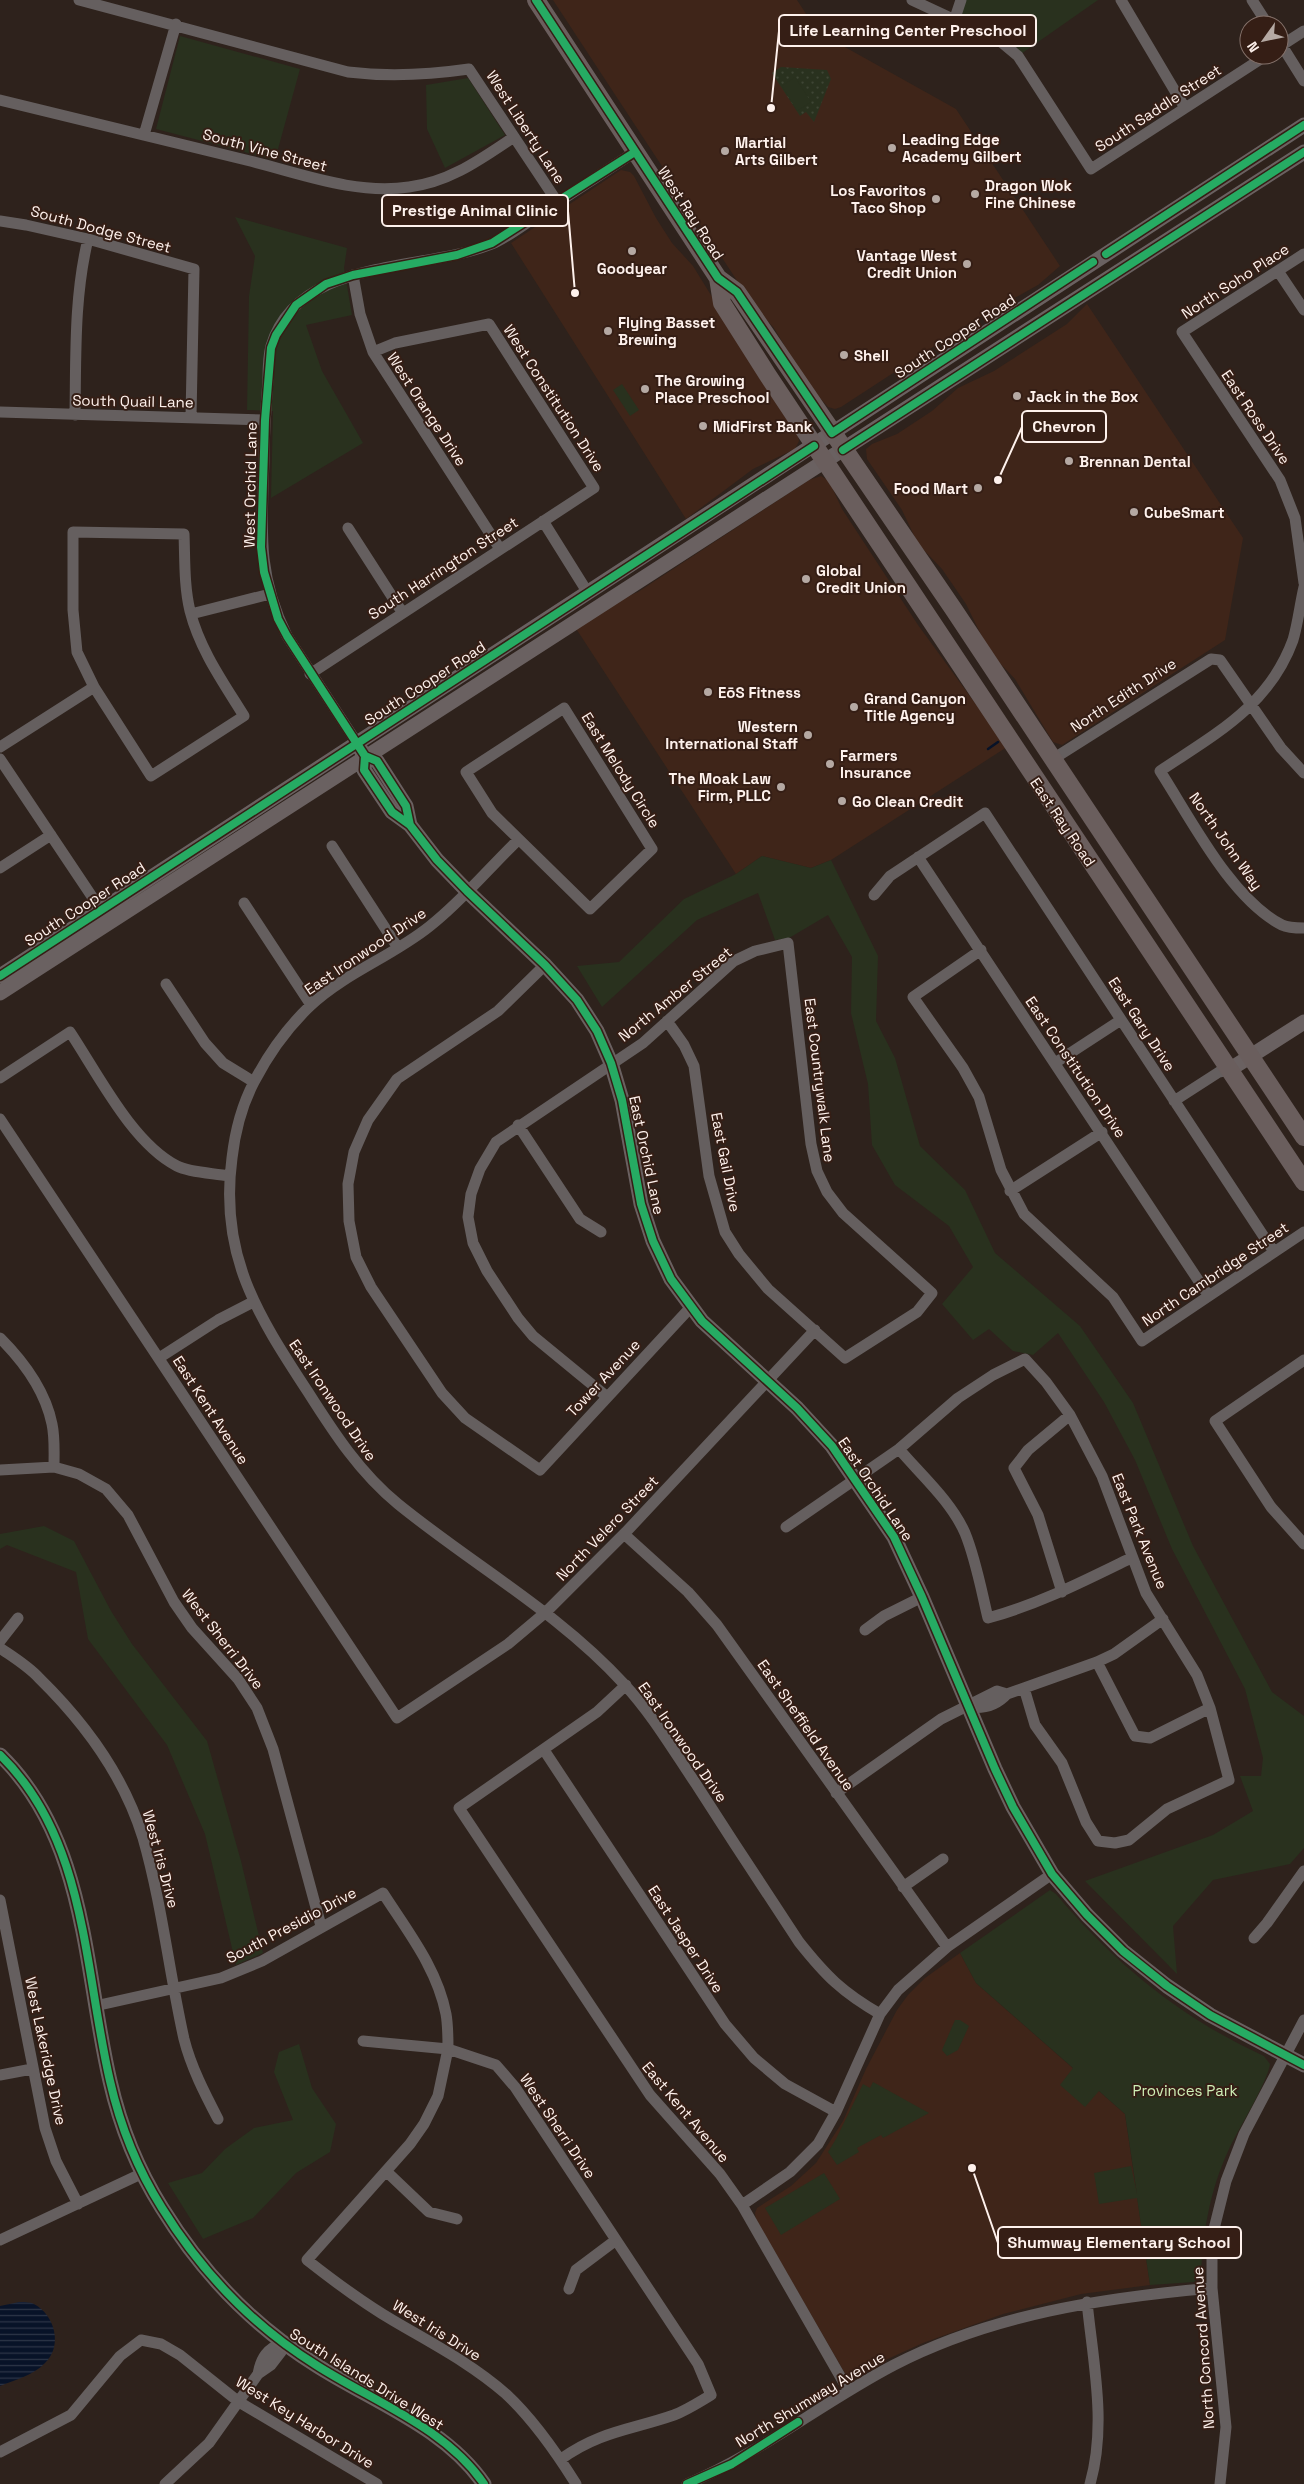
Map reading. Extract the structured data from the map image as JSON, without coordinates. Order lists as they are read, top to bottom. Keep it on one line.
{"streets":{"main road":["West Ray Road","South Cooper Road","East Ray Road","East Orchid Lane","South Islands Drive West"],"street":["South Saddle Street","West Liberty Lane","South Vine Street","South Dodge Street","North Soho Place","West Constitution Drive","South Quail Lane","West Orange Drive","East Ross Drive","West Orchid Lane","South Harrington Street","North Edith Drive","East Melody Circle","North John Way","East Ironwood Drive","North Amber Street","East Gary Drive","East Constitution Drive","East Countrywalk Lane","East Gail Drive","North Cambridge Street","Tower Avenue","East Kent Avenue","North Velero Street","East Park Avenue","West Sherri Drive","East Sheffield Avenue","West Iris Drive","South Presidio Drive","East Jasper Drive","West Lakeridge Drive","North Concord Avenue","North Shumway Avenue","West Key Harbor Drive"]},"crossings":[["West Liberty Lane","South Vine Street"],["West Ray Road","South Cooper Road"],["West Ray Road","East Ray Road"],["South Dodge Street","South Quail Lane"],["North Soho Place","East Ross Drive"],["South Cooper Road","West Orchid Lane"],["South Cooper Road","East Ray Road"],["South Cooper Road","East Orchid Lane"],["West Constitution Drive","West Orange Drive"],["West Constitution Drive","South Harrington Street"],["South Quail Lane","West Orchid Lane"],["West Orange Drive","West Orchid Lane"],["West Orange Drive","South Harrington Street"],["West Orchid Lane","South Harrington Street"],["West Orchid Lane","East Orchid Lane"],["North Edith Drive","East Ray Road"],["North Edith Drive","North John Way"],["East Melody Circle","East Ironwood Drive"],["East Ironwood Drive","East Orchid Lane"],["East Ironwood Drive","North Velero Street"],["North Amber Street","East Countrywalk Lane"],["North Amber Street","East Orchid Lane"],["North Amber Street","East Gail Drive"],["North Amber Street","Tower Avenue"],["East Gary Drive","East Constitution Drive"],["East Gary Drive","North Cambridge Street"],["East Constitution Drive","North Cambridge Street"],["East Countrywalk Lane","East Gail Drive"],["East Orchid Lane","Tower Avenue"],["East Orchid Lane","North Velero Street"],["East Orchid Lane","North Concord Avenue"],["East Gail Drive","North Velero Street"],["East Kent Avenue","North Velero Street"],["East Kent Avenue","East Jasper Drive"],["East Kent Avenue","North Shumway Avenue"],["North Velero Street","East Sheffield Avenue"],["West Sherri Drive","West Iris Drive"],["West Sherri Drive","South Presidio Drive"],["West Iris Drive","South Presidio Drive"],["South Presidio Drive","South Islands Drive West"],["North Concord Avenue","North Shumway Avenue"]],"parks":["Provinces Park"],"places":["Life Learning Center Preschool","Leading Edge Academy Gilbert","Martial Arts Gilbert","Dragon Wok Fine Chinese","Los Favoritos Taco Shop","Goodyear","Vantage West Credit Union","Prestige Animal Clinic","Flying Basset Brewing","Shell","The Growing Place Preschool","Jack in the Box","MidFirst Bank","Brennan Dental","Chevron","Food Mart","CubeSmart","Global Credit Union","EōS Fitness","Grand Canyon Title Agency","Western International Staff","Farmers Insurance","The Moak Law Firm, PLLC","Go Clean Credit","Shumway Elementary School"],"north":"bottom left"}
